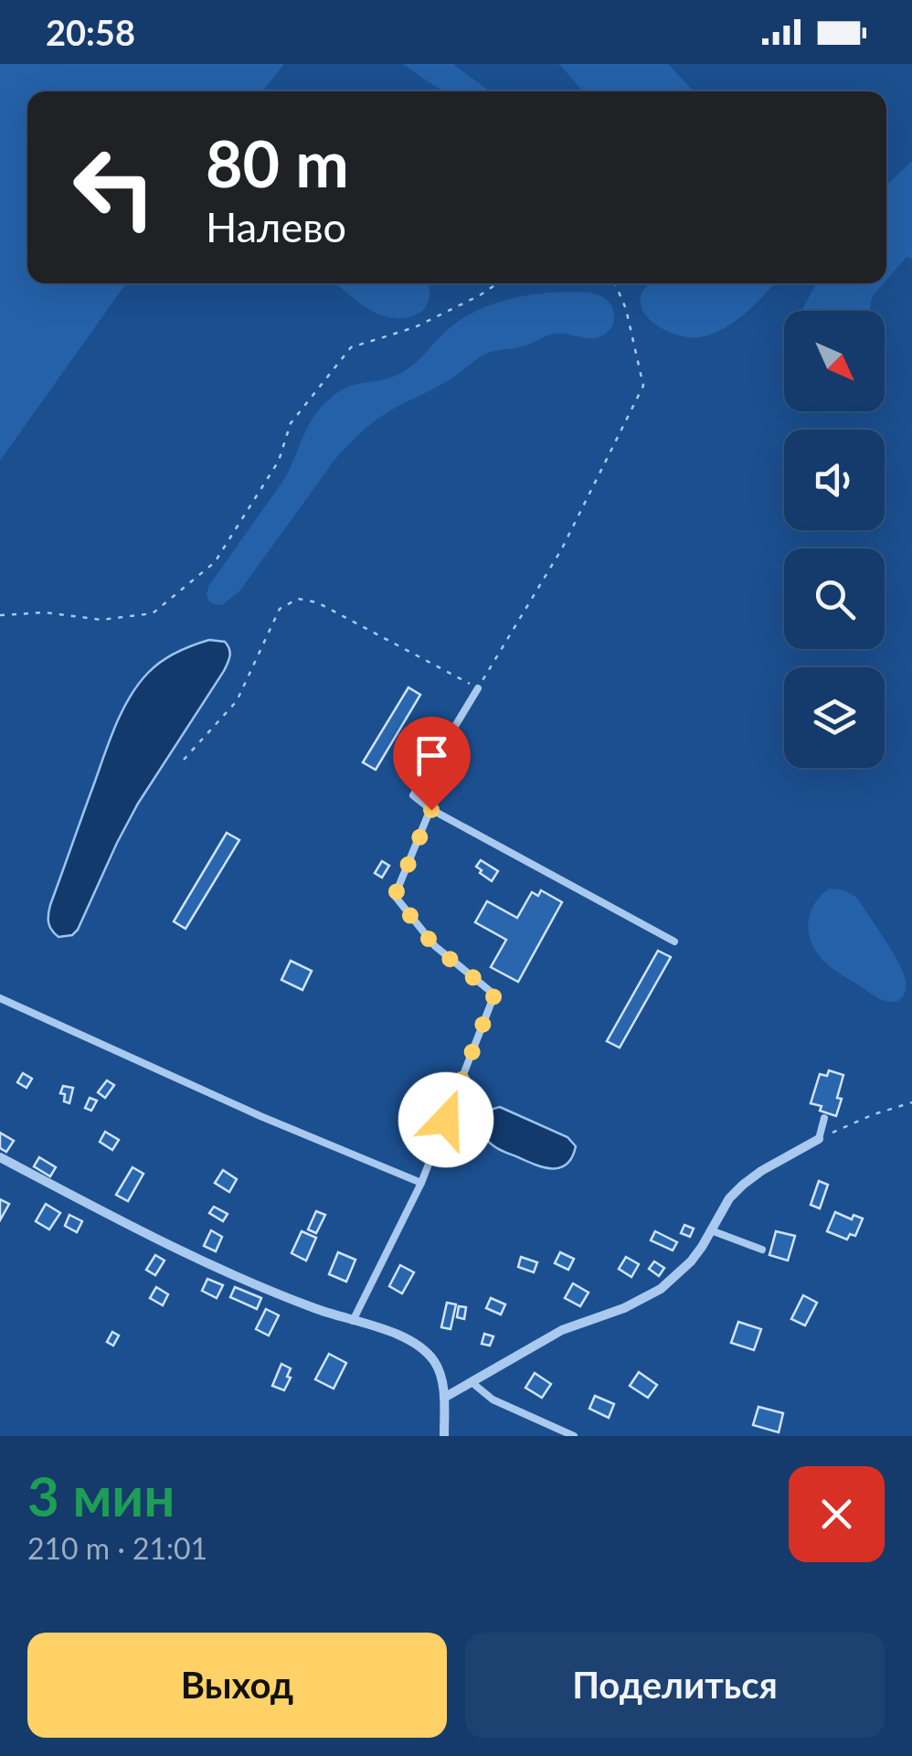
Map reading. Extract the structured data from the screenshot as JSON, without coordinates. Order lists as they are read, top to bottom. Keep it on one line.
{"north":"bottom right","page":{"status":"20:58","turn":["80 m","Налево"],"heading":["3 мин","210 m · 21:01"],"buttons":["Выход","Поделиться"]}}
